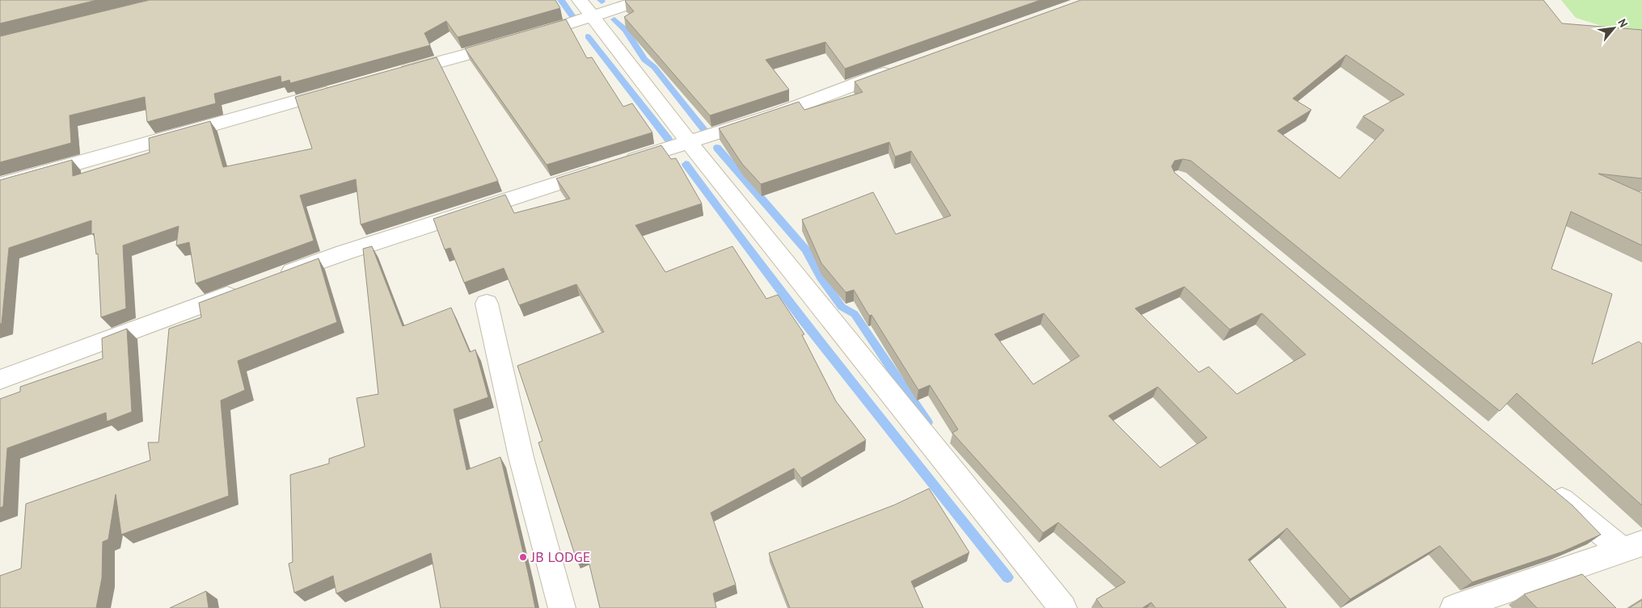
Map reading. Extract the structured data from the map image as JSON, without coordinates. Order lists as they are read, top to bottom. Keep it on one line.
{"places":["JB LODGE"],"north":"top right"}
